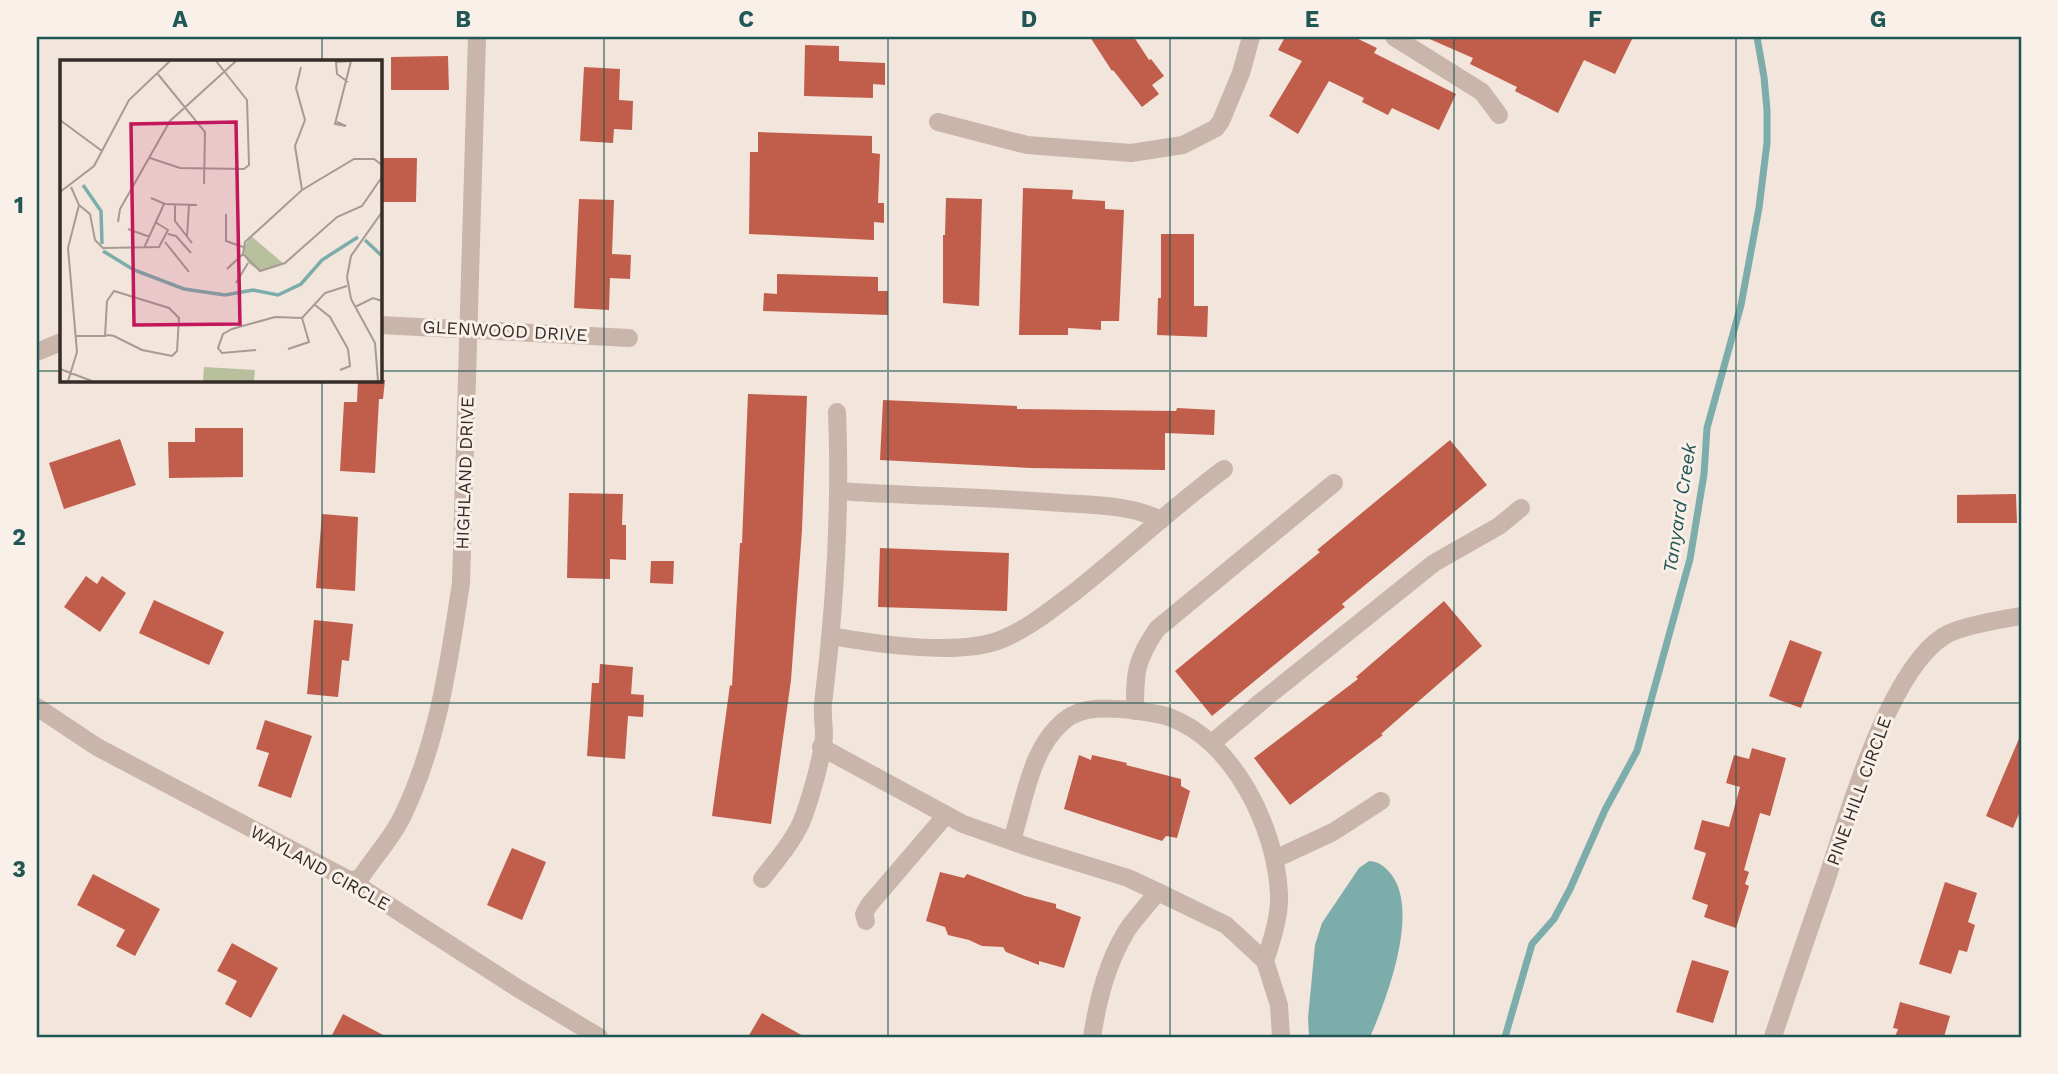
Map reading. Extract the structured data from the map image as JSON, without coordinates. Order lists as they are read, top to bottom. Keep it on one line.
{"streets":{"street":["GLENWOOD DRIVE","HIGHLAND DRIVE","PINE HILL CIRCLE","WAYLAND CIRCLE"]},"crossings":[["GLENWOOD DRIVE","HIGHLAND DRIVE"],["HIGHLAND DRIVE","WAYLAND CIRCLE"]],"water":["Tanyard Creek"],"grid":{"columns":["A","B","C","D","E","F","G"],"rows":["1","2","3"]}}
